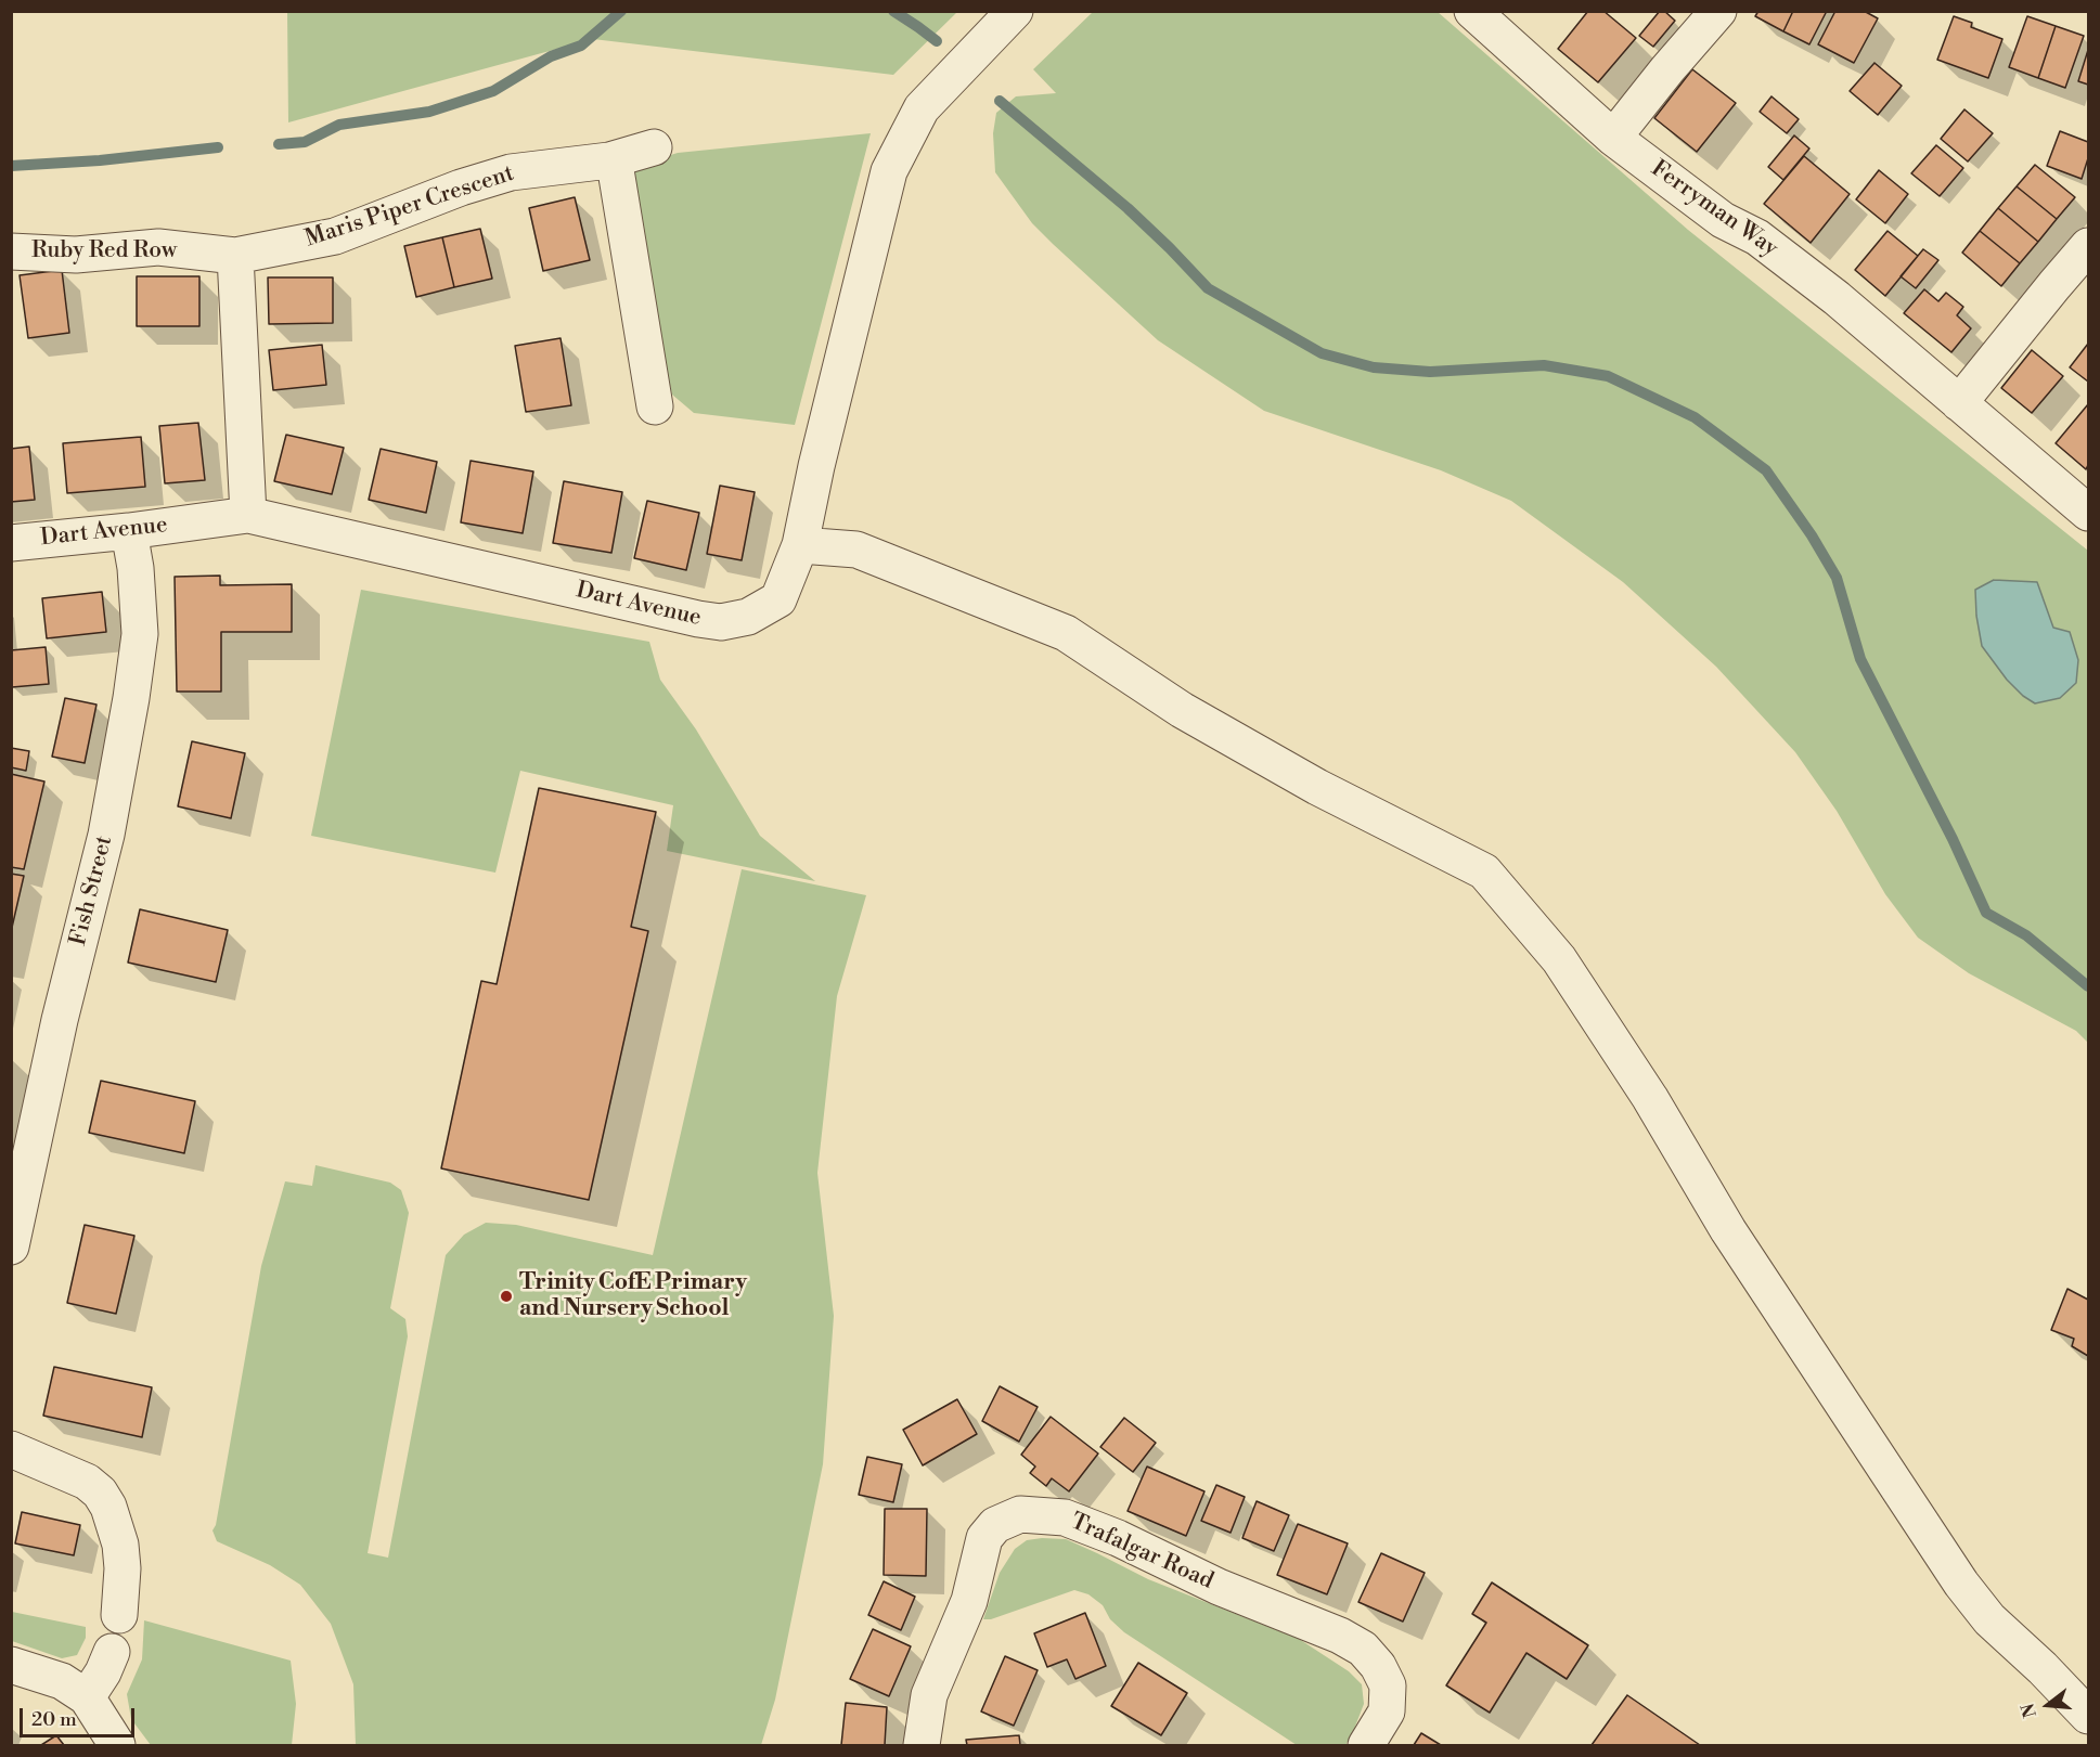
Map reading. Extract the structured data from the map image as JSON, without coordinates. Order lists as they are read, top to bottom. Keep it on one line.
{"streets":{"street":["Maris Piper Crescent","Ferryman Way","Ruby Red Row","Dart Avenue","Fish Street","Trafalgar Road"]},"crossings":[["Maris Piper Crescent","Ruby Red Row"],["Dart Avenue","Fish Street"]],"places":["Trinity CofE Primary and Nursery School"],"scale_bar":"20 m","north":"left"}
